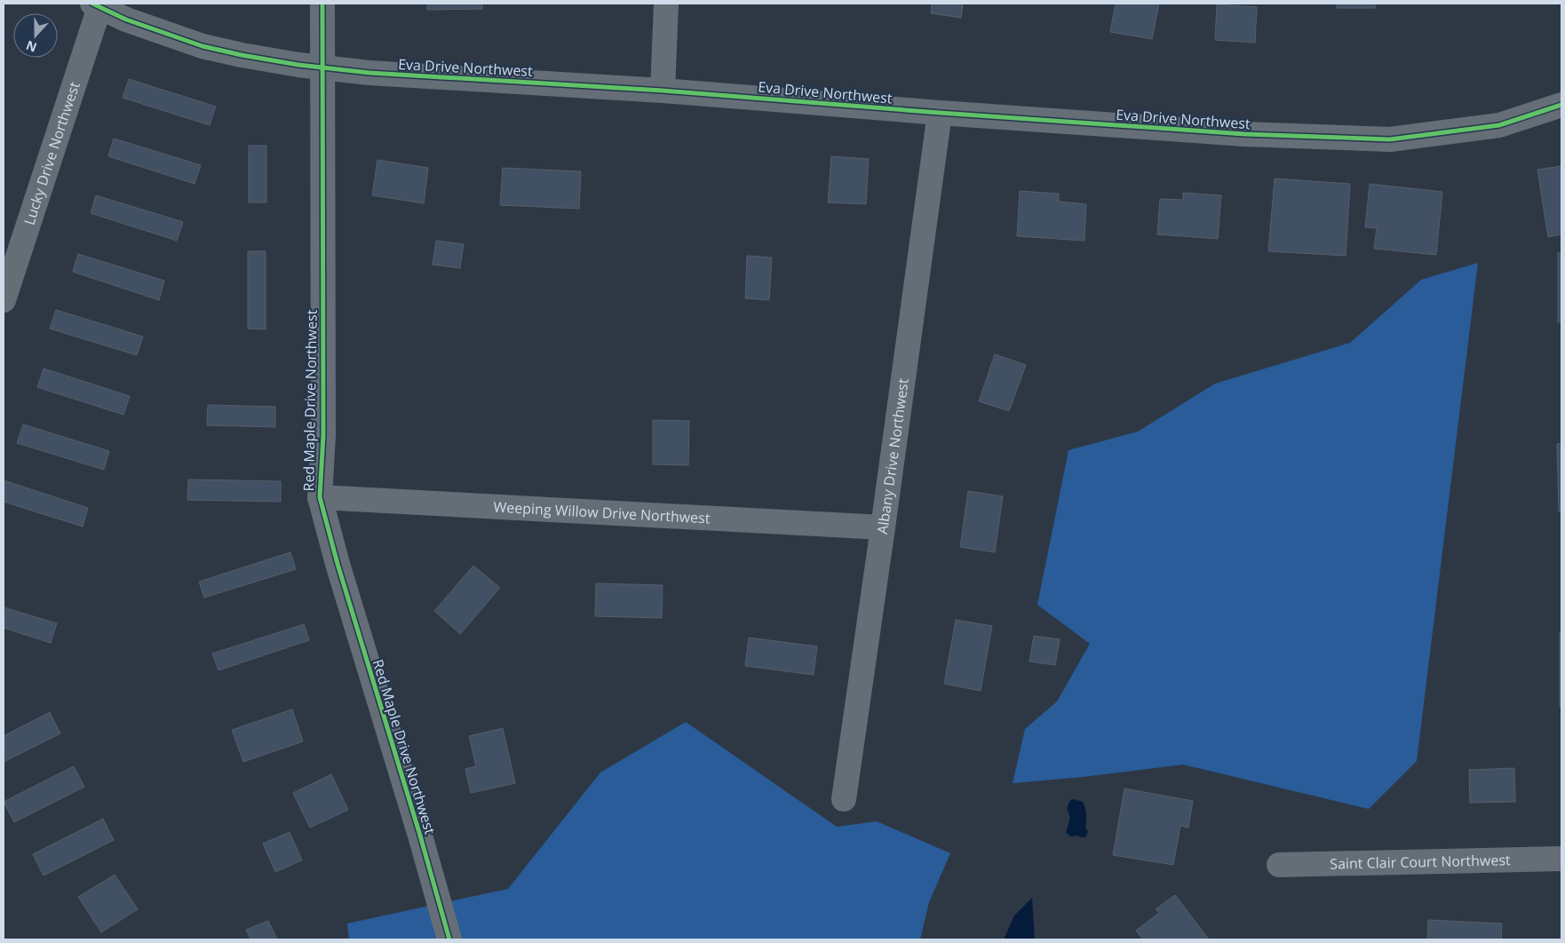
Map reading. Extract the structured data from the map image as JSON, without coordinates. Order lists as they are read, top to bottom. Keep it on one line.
{"streets":{"street":["Eva Drive Northwest","Lucky Drive Northwest","Red Maple Drive Northwest","Albany Drive Northwest","Weeping Willow Drive Northwest","Saint Clair Court Northwest"]},"crossings":[["Eva Drive Northwest","Lucky Drive Northwest"],["Eva Drive Northwest","Red Maple Drive Northwest"],["Eva Drive Northwest","Albany Drive Northwest"],["Red Maple Drive Northwest","Weeping Willow Drive Northwest"],["Albany Drive Northwest","Weeping Willow Drive Northwest"]],"north":"bottom"}
